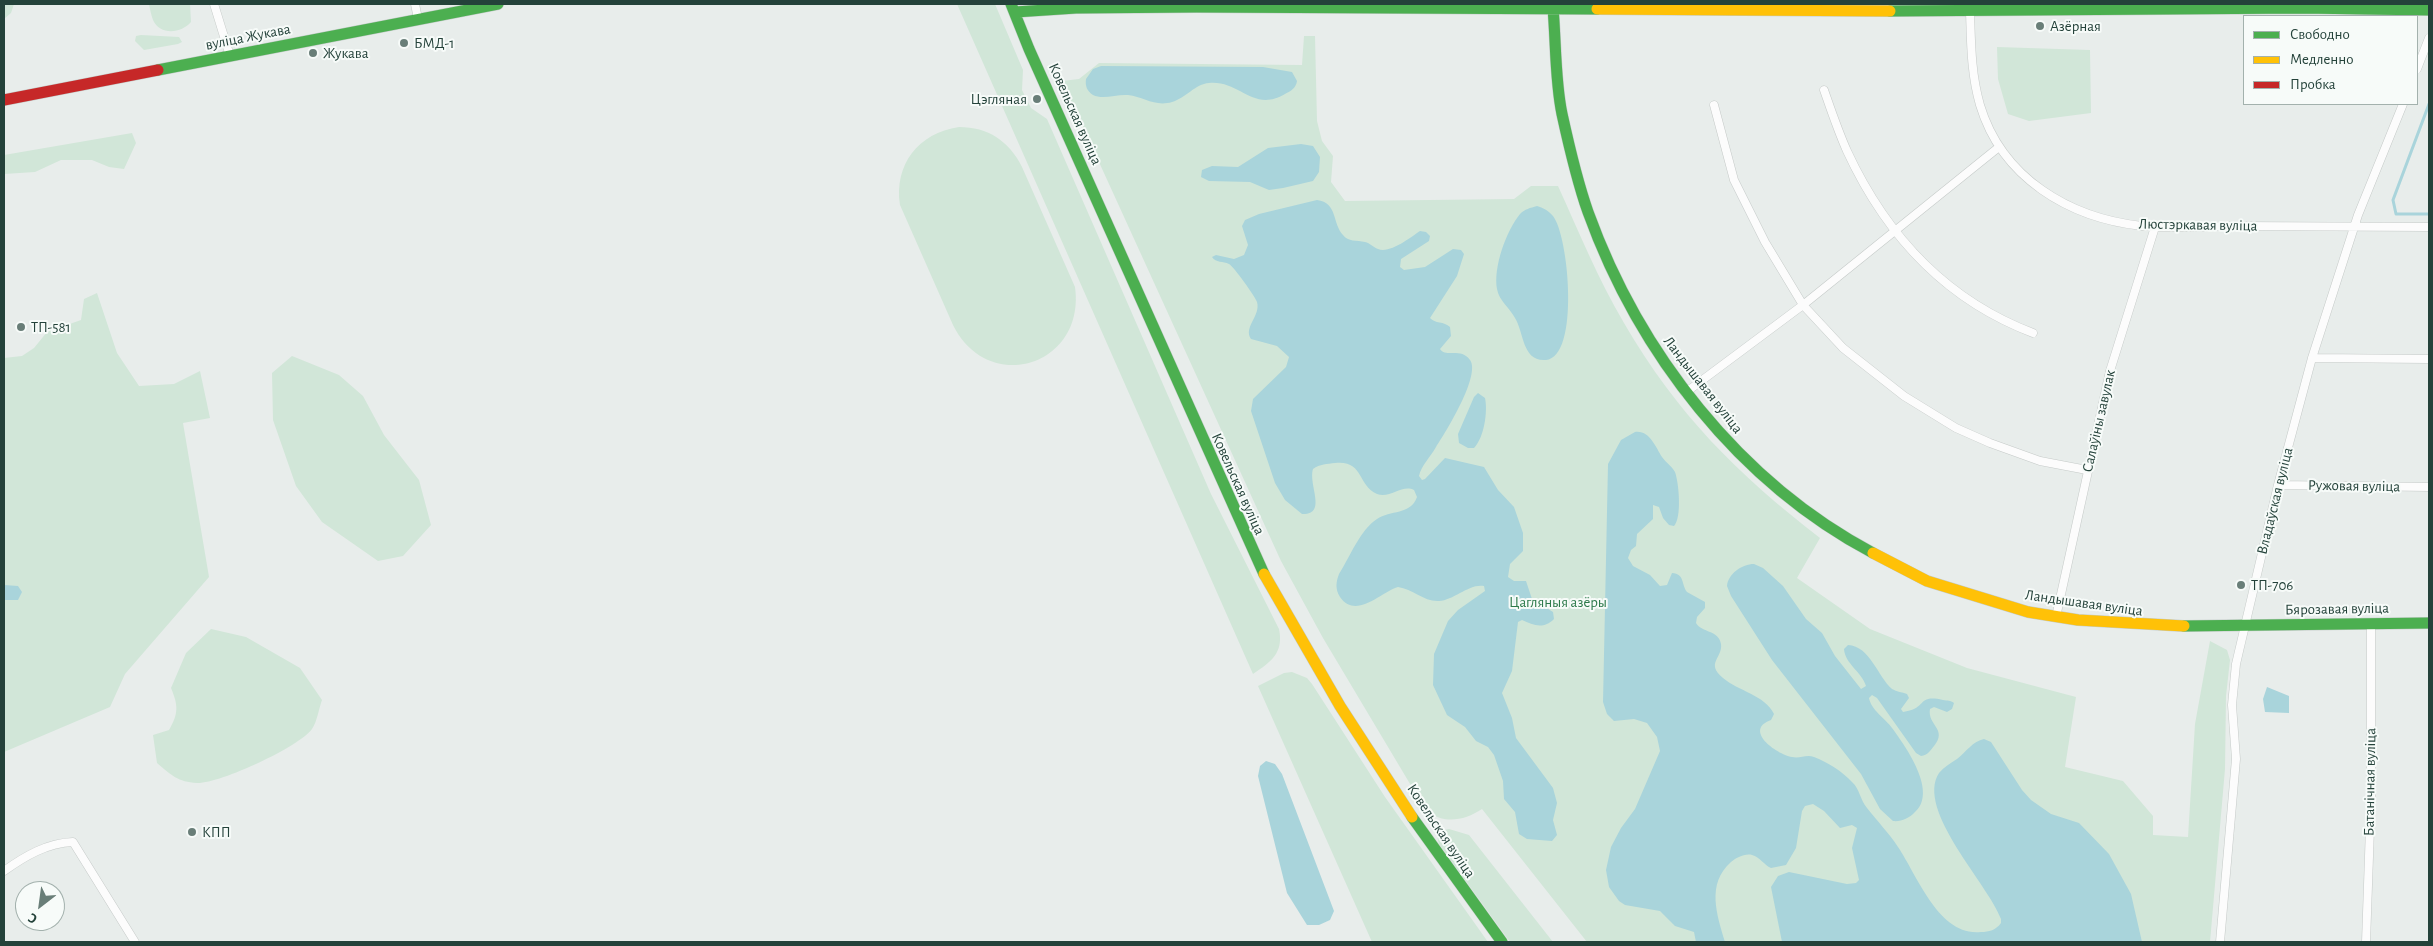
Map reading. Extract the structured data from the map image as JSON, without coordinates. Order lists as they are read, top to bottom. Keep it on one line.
{"streets":{"main road":["вуліца Жукава","Ковельская вуліца","Ландышавая вуліца","Бярозавая вуліца"],"street":["Люстэркавая вуліца","Салаўіны завулак","Ружовая вуліца","Владаўская вуліца","Батанічная вуліца"]},"crossings":[["Люстэркавая вуліца","Салаўіны завулак"],["Люстэркавая вуліца","Владаўская вуліца"],["Ландышавая вуліца","Салаўіны завулак"],["Ландышавая вуліца","Владаўская вуліца"],["Ландышавая вуліца","Бярозавая вуліца"],["Ружовая вуліца","Владаўская вуліца"],["Владаўская вуліца","Бярозавая вуліца"],["Бярозавая вуліца","Батанічная вуліца"]],"parks":["Цагляныя азёры"],"places":["Азёрная","БМД-1","Жукава","Цэгляная","ТП-581","ТП-706","КПП"],"legend":["Свободно","Медленно","Пробка"],"north":"bottom left"}
